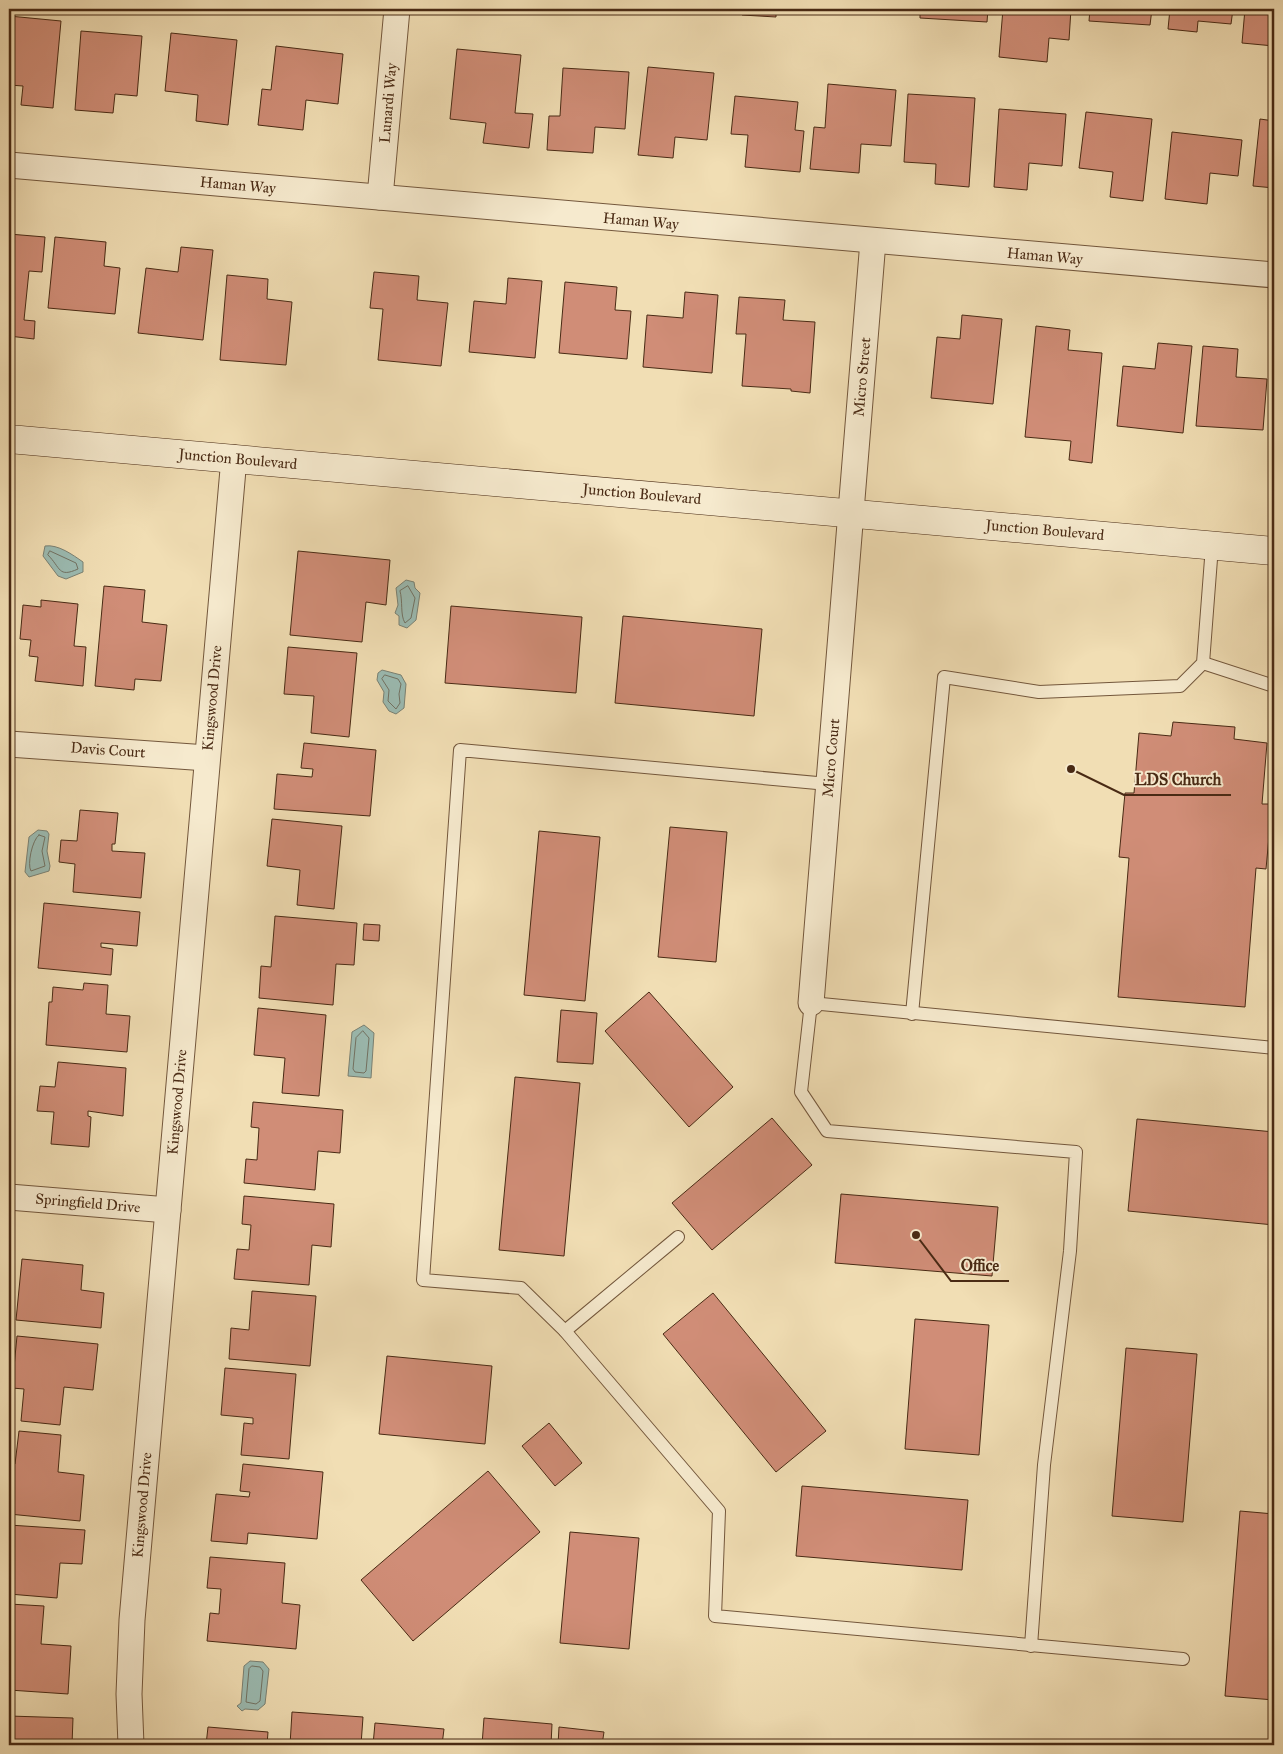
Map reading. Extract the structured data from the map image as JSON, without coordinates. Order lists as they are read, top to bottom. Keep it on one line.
{"streets":{"main road":["Junction Boulevard"],"street":["Lunardi Way","Haman Way","Micro Street","Kingswood Drive","Davis Court","Micro Court","Springfield Drive"]},"crossings":[["Lunardi Way","Haman Way"],["Haman Way","Micro Street"],["Micro Street","Junction Boulevard"],["Micro Street","Micro Court"],["Junction Boulevard","Kingswood Drive"],["Junction Boulevard","Micro Court"],["Kingswood Drive","Davis Court"],["Kingswood Drive","Springfield Drive"]],"places":["LDS Church","Office"]}
